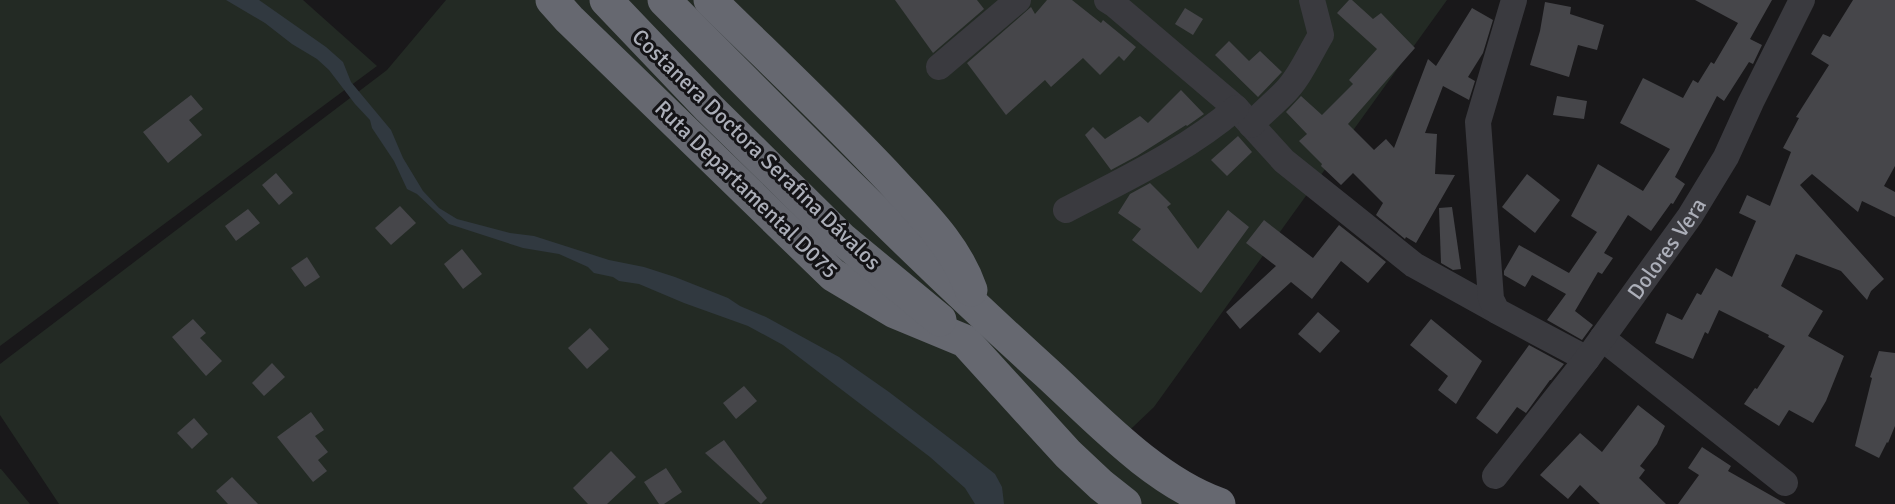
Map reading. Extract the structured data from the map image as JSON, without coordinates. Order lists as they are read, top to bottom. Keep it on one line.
{"streets":{"highway":["Costanera Doctora Serafina Dávalos","Ruta Departamental D075"],"street":["Dolores Vera"]},"crossings":[["Costanera Doctora Serafina Dávalos","Ruta Departamental D075"]]}
